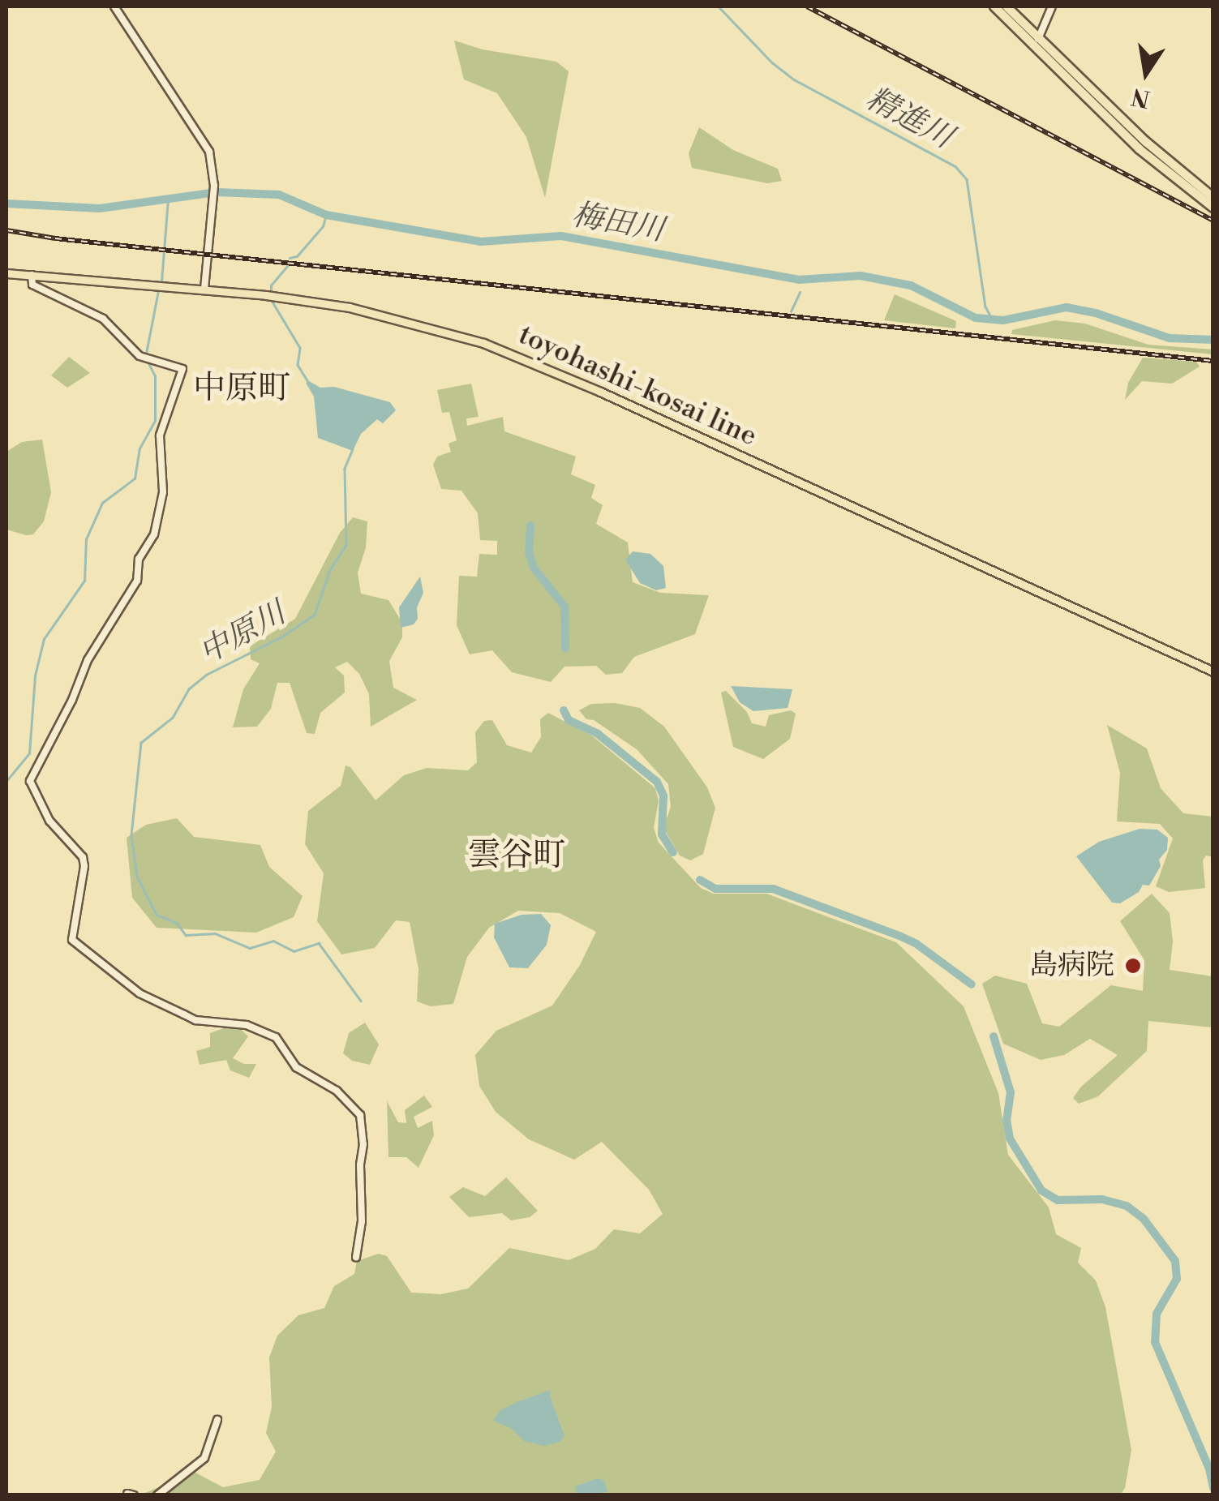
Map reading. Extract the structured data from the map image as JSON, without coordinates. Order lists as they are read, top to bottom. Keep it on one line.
{"streets":{"main road":["toyohashi-kosai line"]},"districts":["中原町","雲谷町"],"water":["精進川","梅田川","中原川"],"places":["島病院"],"north":"bottom"}
